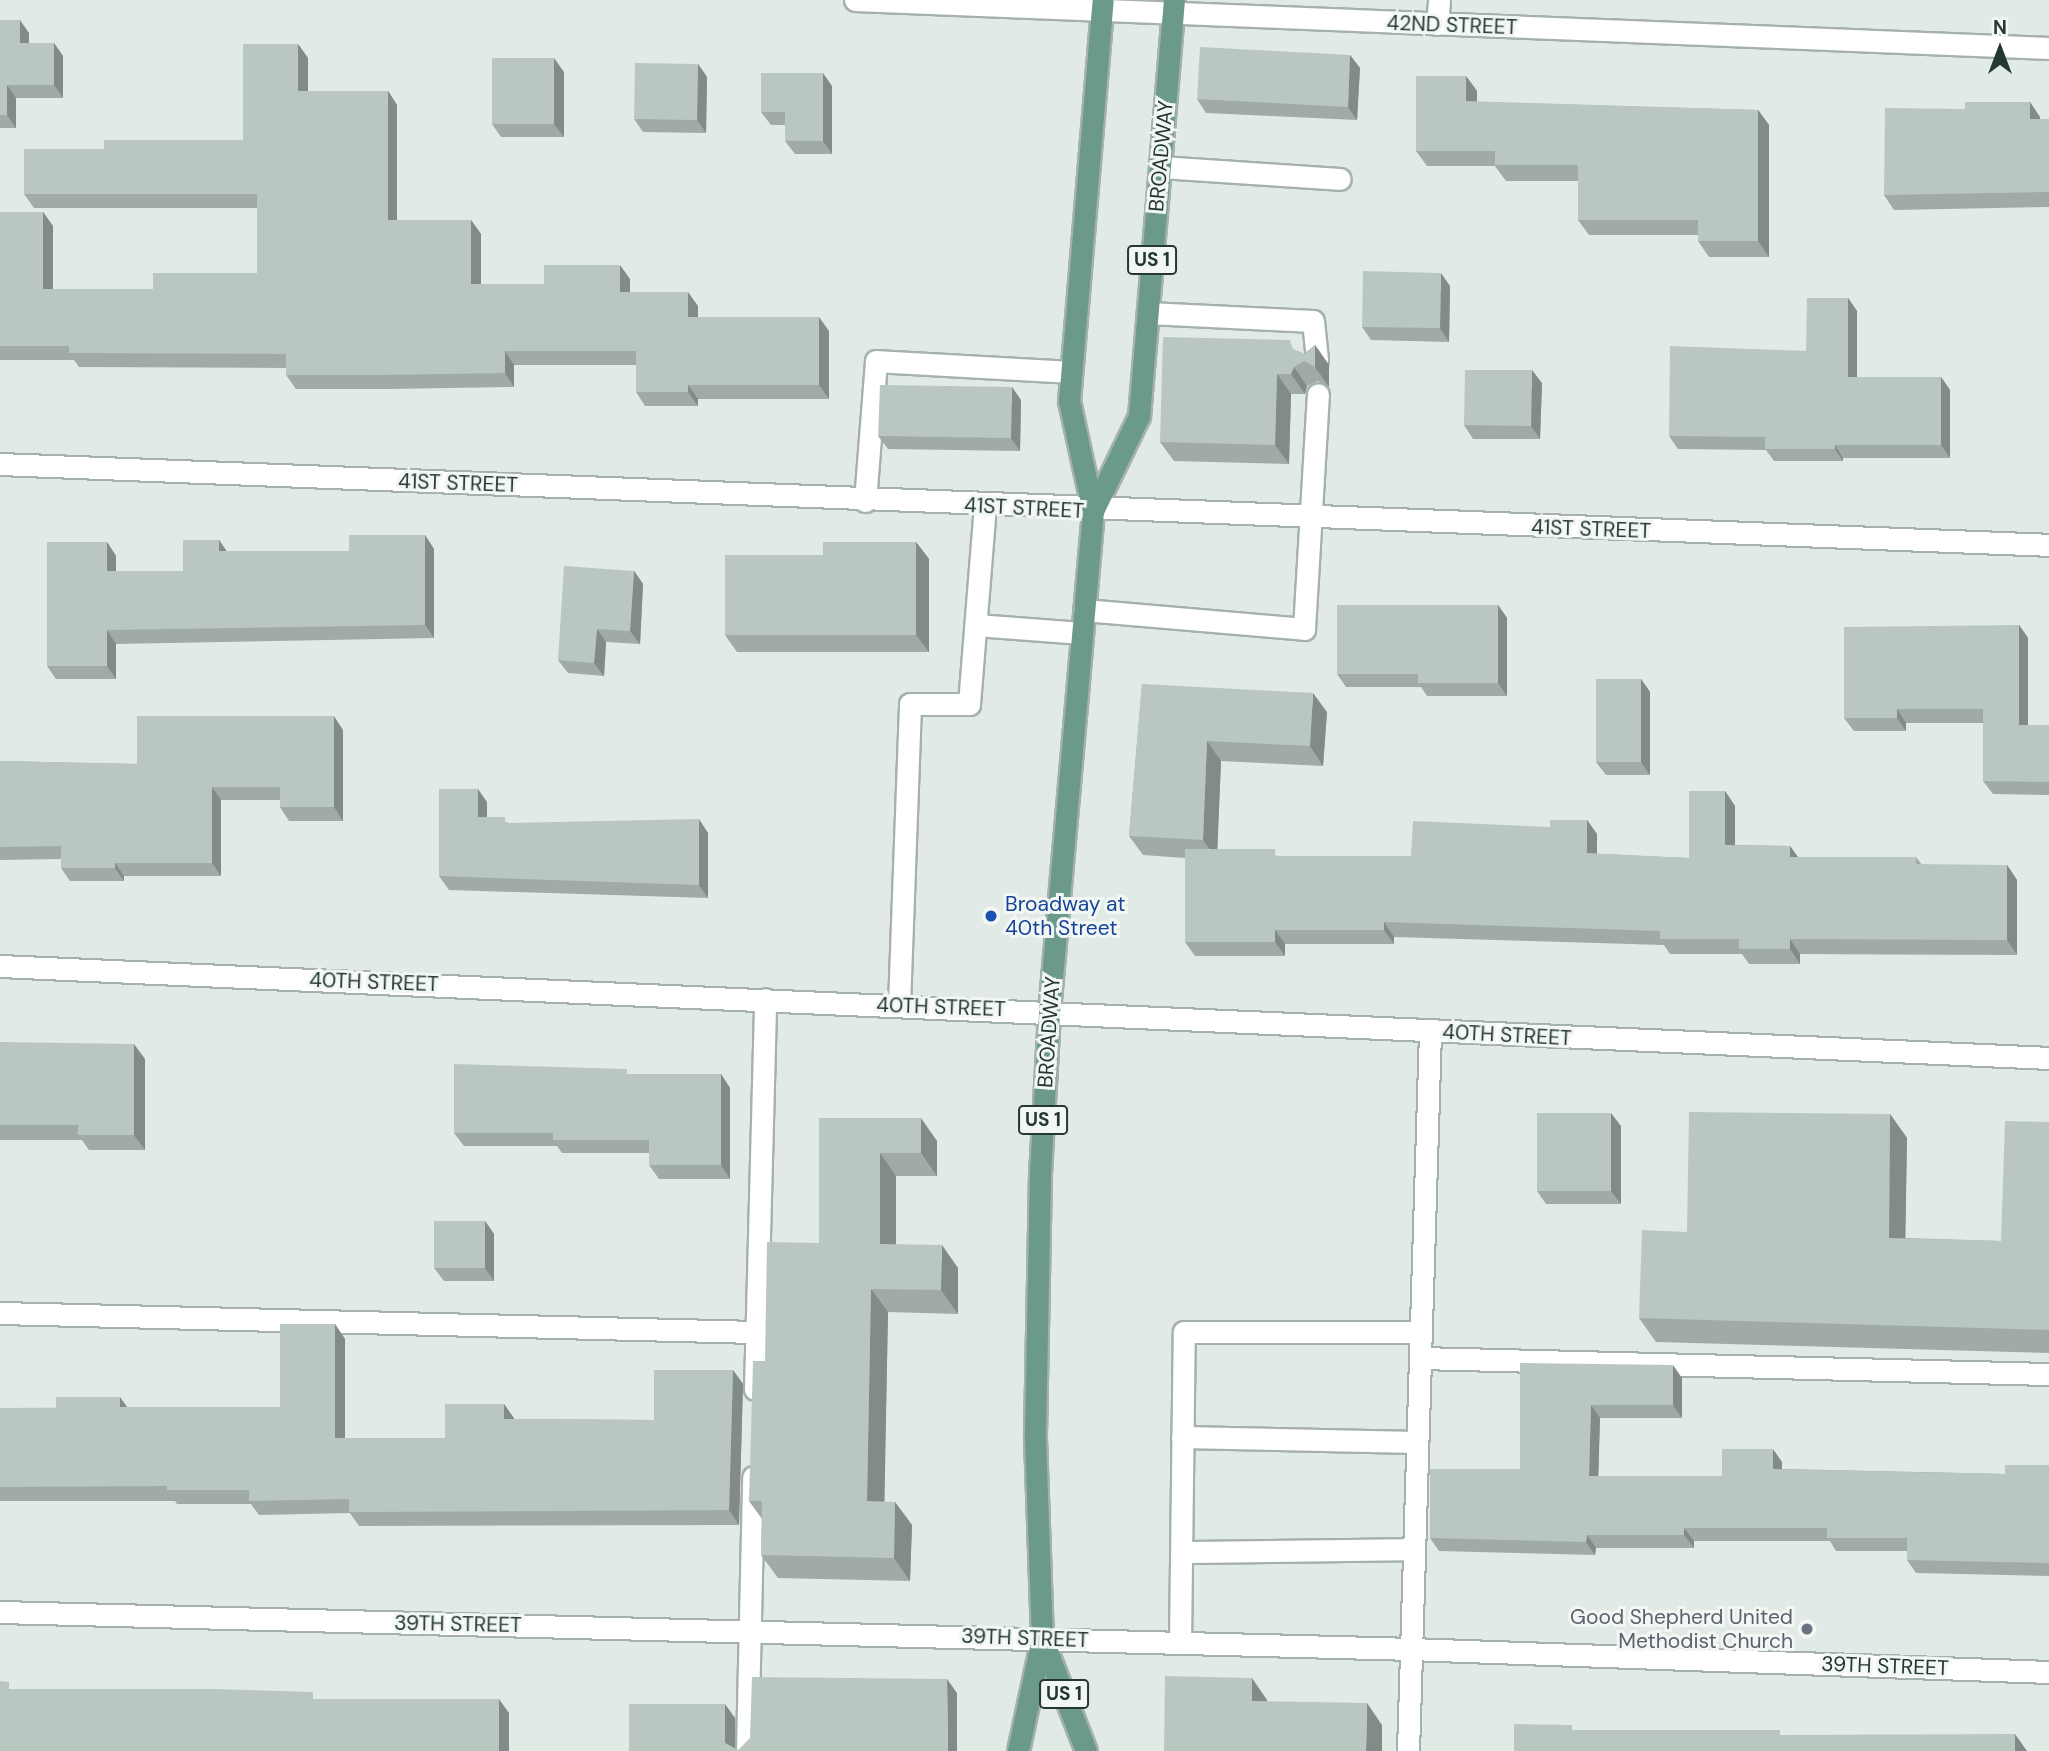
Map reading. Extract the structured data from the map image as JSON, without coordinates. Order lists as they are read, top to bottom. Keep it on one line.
{"streets":{"main road":["BROADWAY","US 1"],"street":["42ND STREET","41ST STREET","40TH STREET","39TH STREET"]},"crossings":[["42ND STREET","BROADWAY"],["BROADWAY","41ST STREET"],["BROADWAY","40TH STREET"],["BROADWAY","39TH STREET"]],"places":["Broadway at 40th Street","Good Shepherd United Methodist Church"],"north":"top"}
